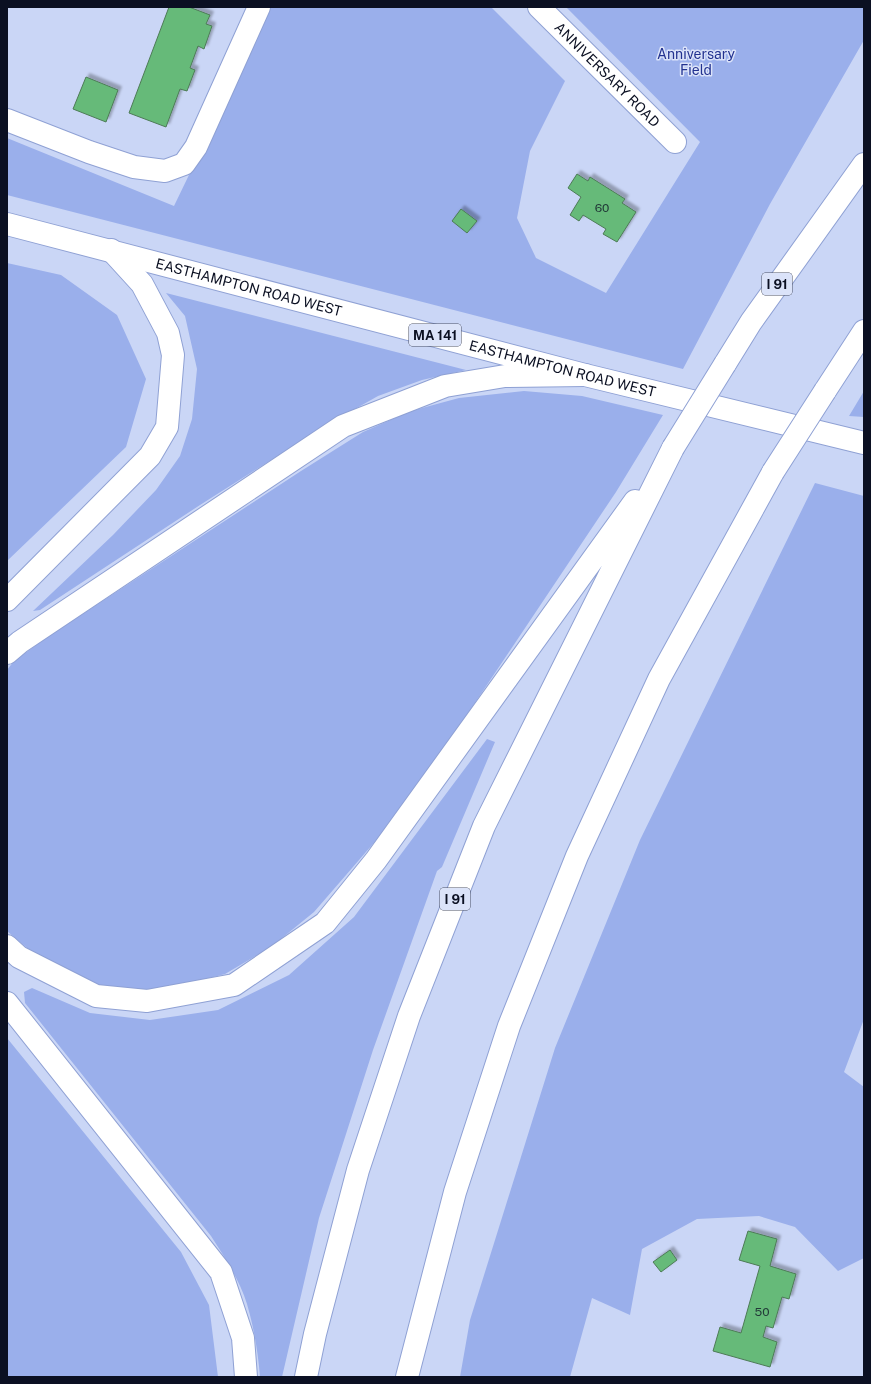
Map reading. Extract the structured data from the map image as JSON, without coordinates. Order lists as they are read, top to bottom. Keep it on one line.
{"streets":{"main road":["ANNIVERSARY ROAD","I 91","EASTHAMPTON ROAD WEST","MA 141"]},"parks":["Anniversary Field"],"house_numbers":["60","50"]}
